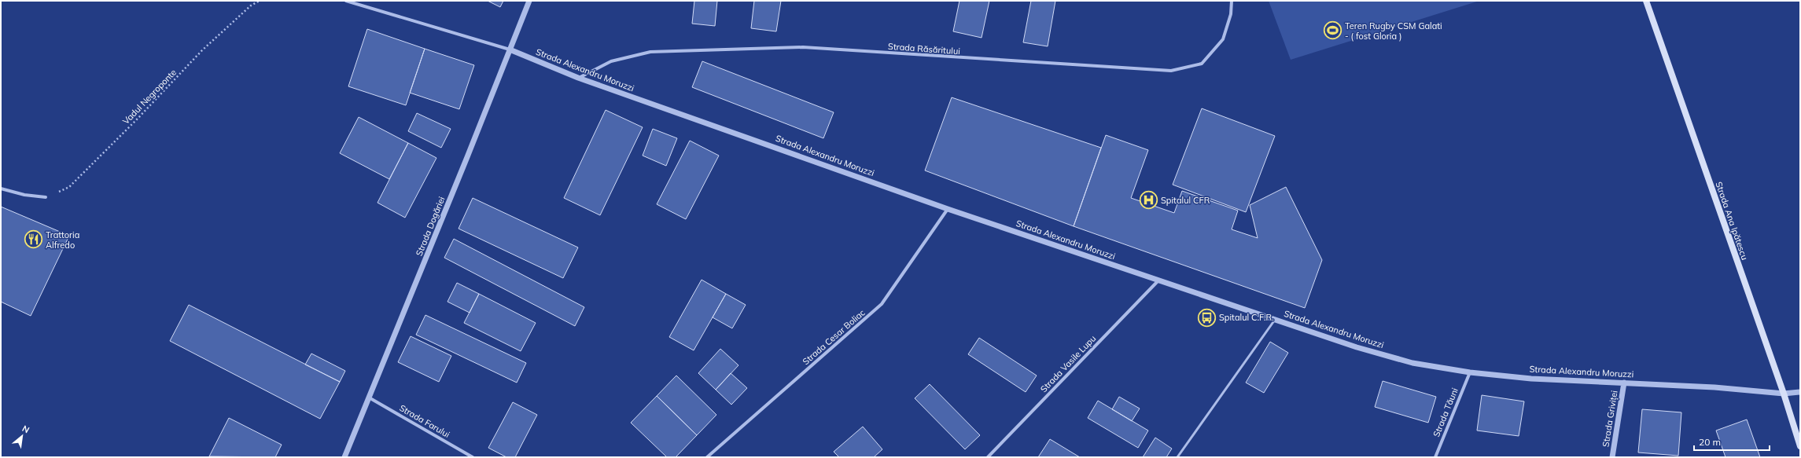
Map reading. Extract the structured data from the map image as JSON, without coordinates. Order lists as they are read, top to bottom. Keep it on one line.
{"streets":{"main road":["Strada Ana Ipătescu"],"street":["Strada Răsăritului","Strada Alexandru Moruzzi","Strada Dogăriei","Strada Cesar Boliac","Strada Vasile Lupu","Strada Tăuni","Strada Griviței","Strada Farului"],"path":["Vadul Negroponte"]},"crossings":[["Strada Răsăritului","Strada Alexandru Moruzzi"],["Strada Alexandru Moruzzi","Strada Ana Ipătescu"],["Strada Alexandru Moruzzi","Strada Dogăriei"],["Strada Alexandru Moruzzi","Strada Cesar Boliac"],["Strada Alexandru Moruzzi","Strada Vasile Lupu"],["Strada Alexandru Moruzzi","Strada Tăuni"],["Strada Alexandru Moruzzi","Strada Griviței"],["Strada Dogăriei","Strada Farului"]],"places":{"sports":["Teren Rugby CSM Galati - ( fost Gloria )"],"hospital":["Spitalul CFR"],"restaurant":["Trattoria Alfredo"],"bus stop":["Spitalul C.F.R."]},"scale_bar":"20 m","north":"top right"}
